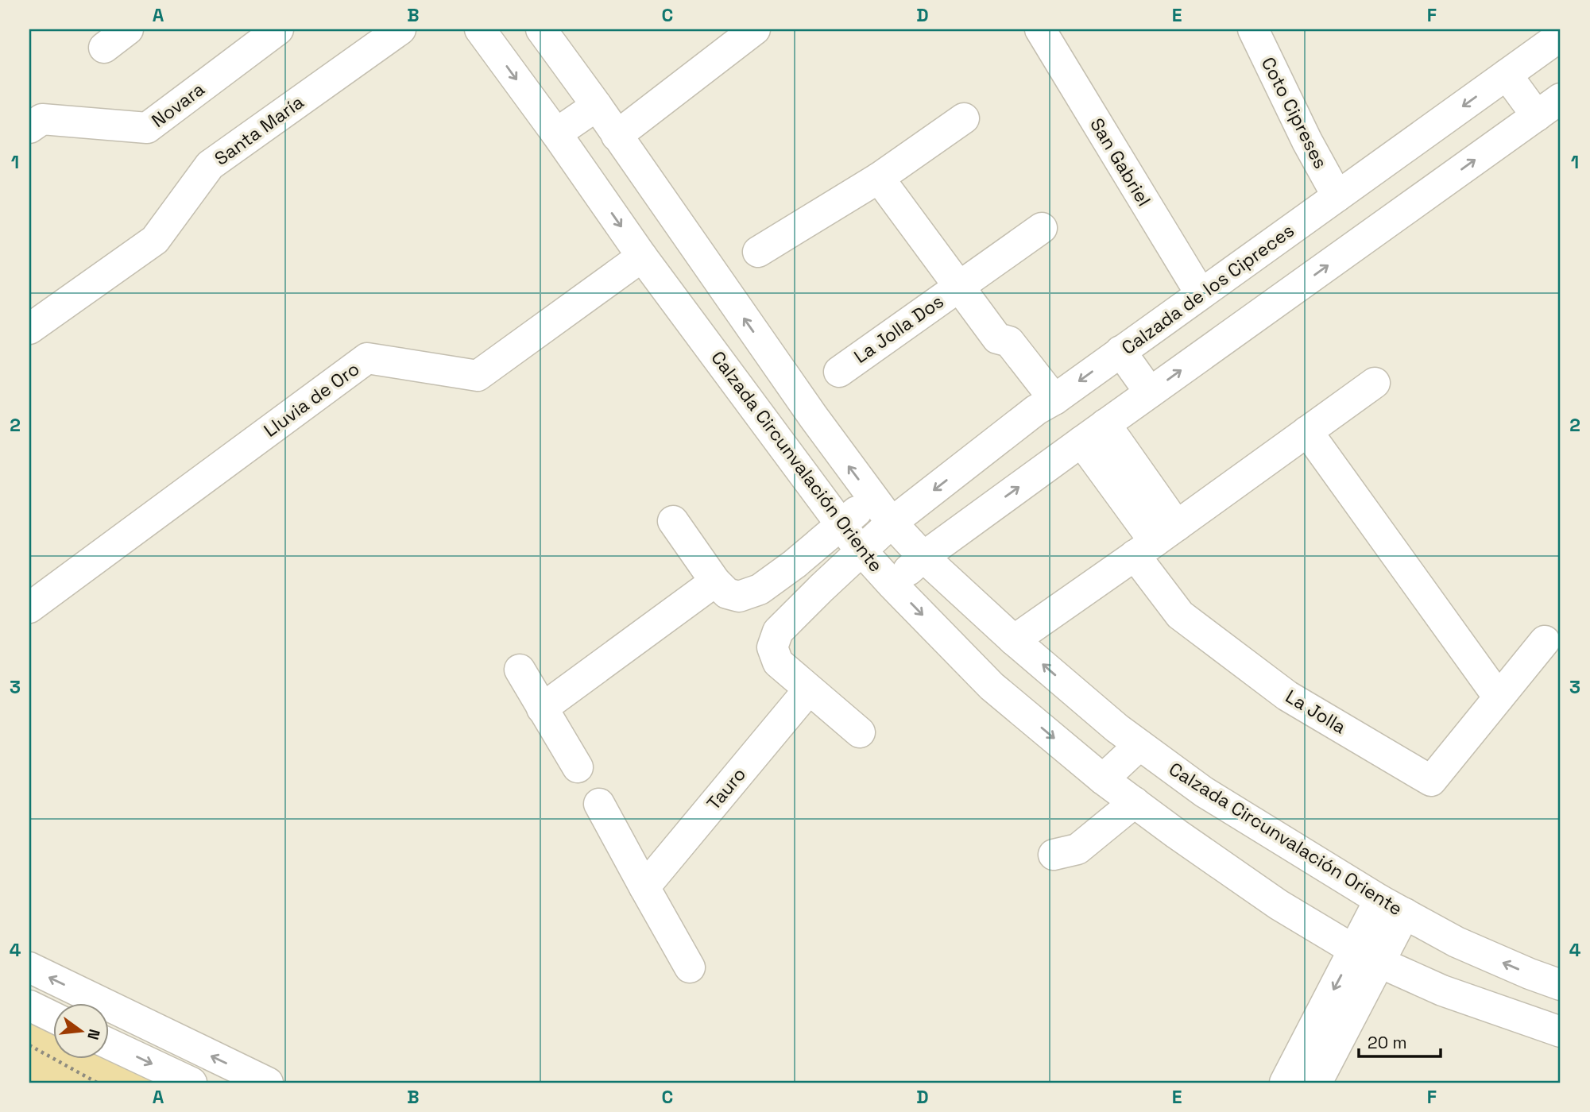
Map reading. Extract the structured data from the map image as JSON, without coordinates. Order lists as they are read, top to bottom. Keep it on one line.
{"streets":{"street":["Novara","Coto Cipreses","Santa María","San Gabriel","Calzada de los Cipreces","La Jolla Dos","Lluvia de Oro","Calzada Circunvalación Oriente","La Jolla","Tauro"]},"crossings":[["Coto Cipreses","Calzada de los Cipreces"],["San Gabriel","Calzada de los Cipreces"],["Calzada de los Cipreces","La Jolla Dos"],["Calzada de los Cipreces","Calzada Circunvalación Oriente"],["Lluvia de Oro","Calzada Circunvalación Oriente"]],"scale_bar":"20 m","north":"right","grid":{"columns":["A","B","C","D","E","F"],"rows":["1","2","3","4"]}}
